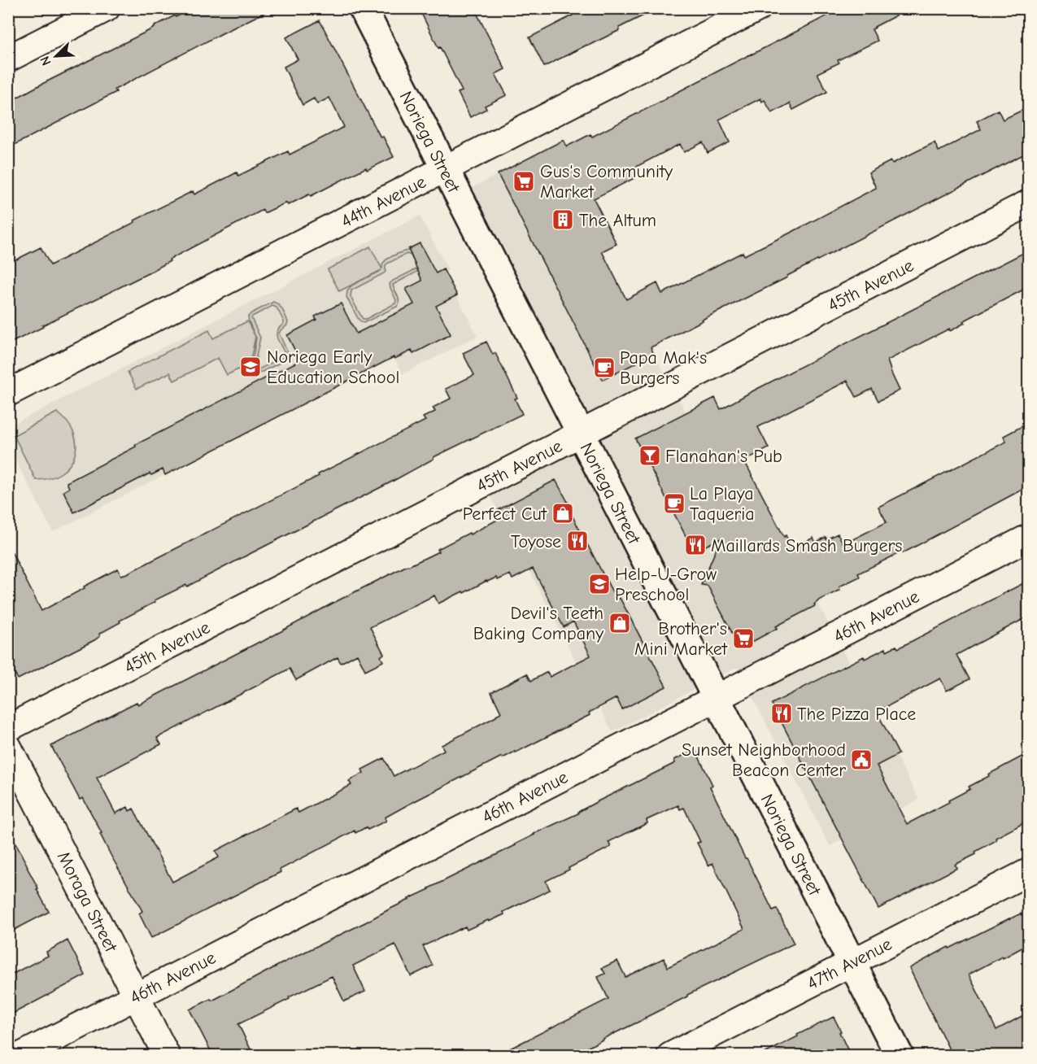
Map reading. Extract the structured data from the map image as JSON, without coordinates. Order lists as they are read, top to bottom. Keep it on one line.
{"streets":{"street":["Noriega Street","44th Avenue","45th Avenue","46th Avenue","Moraga Street","47th Avenue"]},"crossings":[["Noriega Street","44th Avenue"],["Noriega Street","45th Avenue"],["Noriega Street","46th Avenue"],["Noriega Street","47th Avenue"],["46th Avenue","Moraga Street"]],"places":{"supermarket":["Gus's Community Market","Brother's Mini Market"],"building":["The Altum"],"school or university":["Noriega Early Education School","Help-U-Grow Preschool"],"cafe":["Papa Mak's Burgers","La Playa Taqueria"],"bar":["Flanahan's Pub"],"shop":["Perfect Cut","Devil's Teeth Baking Company"],"restaurant":["Toyose","Maillards Smash Burgers","The Pizza Place"],"public building":["Sunset Neighborhood Beacon Center"]},"north":"bottom left"}
